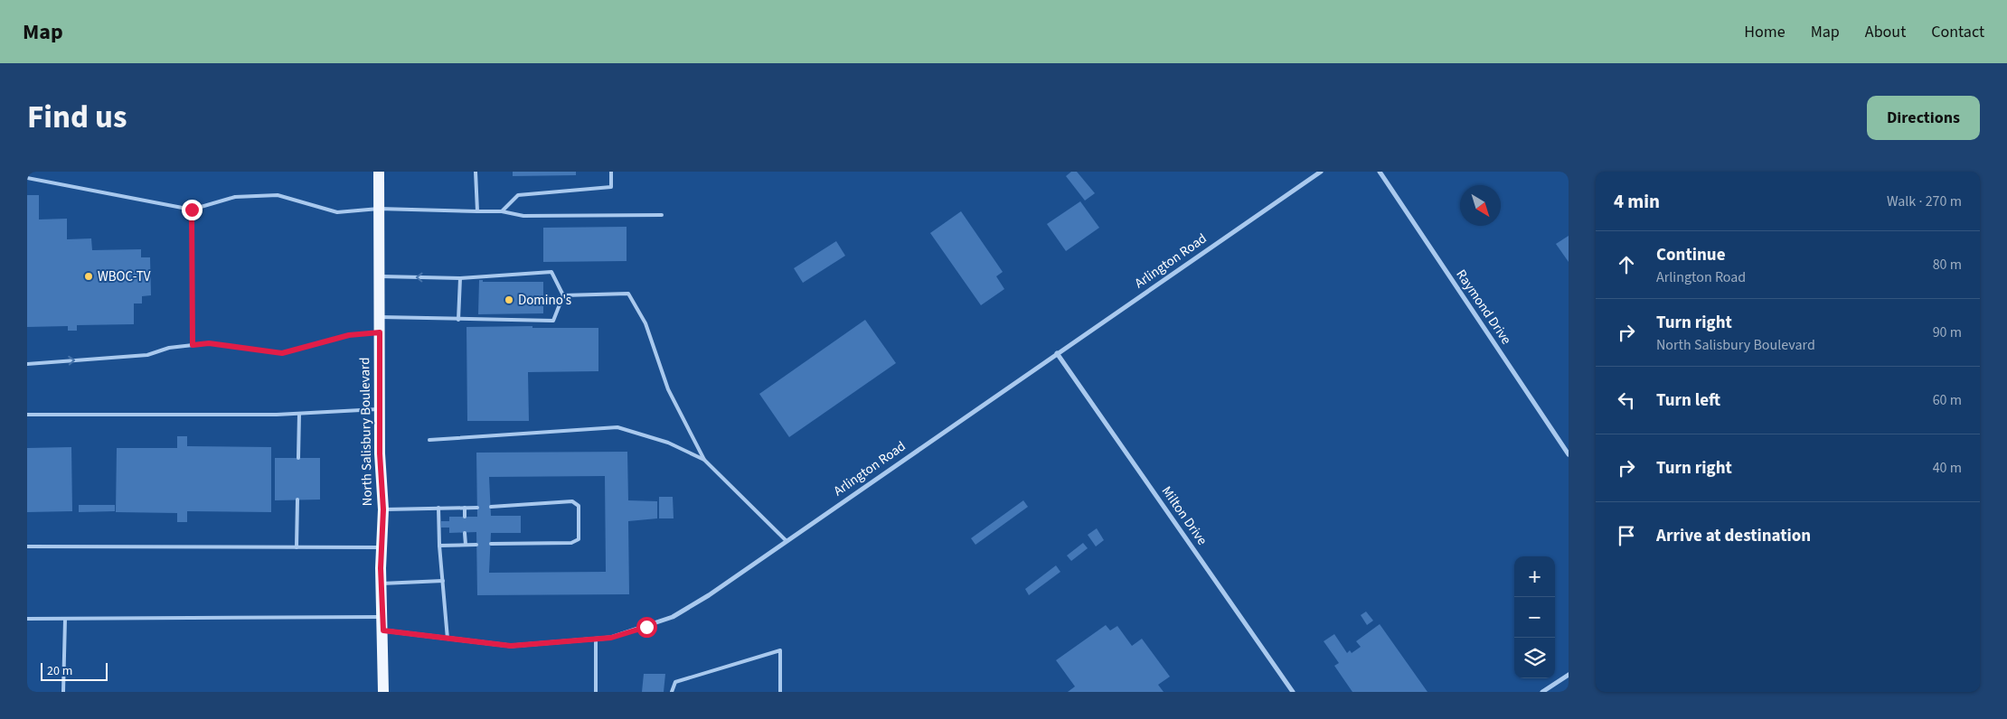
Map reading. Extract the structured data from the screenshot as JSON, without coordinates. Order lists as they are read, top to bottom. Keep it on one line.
{"streets":{"main road":["North Salisbury Boulevard"],"street":["Arlington Road","Raymond Drive","Milton Drive"]},"crossings":[["Arlington Road","North Salisbury Boulevard"],["Arlington Road","Milton Drive"]],"places":["WBOC-TV","Domino's"],"scale_bar":"20 m","north":"bottom right","page":{"header":"Map","nav":["Home","Map","About","Contact"],"title":"Find us","buttons":"Directions","heading":["4 min","Walk · 270 m"],"list":[["Continue","Arlington Road","80 m"],["Turn right","North Salisbury Boulevard","90 m"],["Turn left","60 m"],["Turn right","40 m"],"Arrive at destination"],"map_buttons":["+","−"],"scale":"20 m"}}
